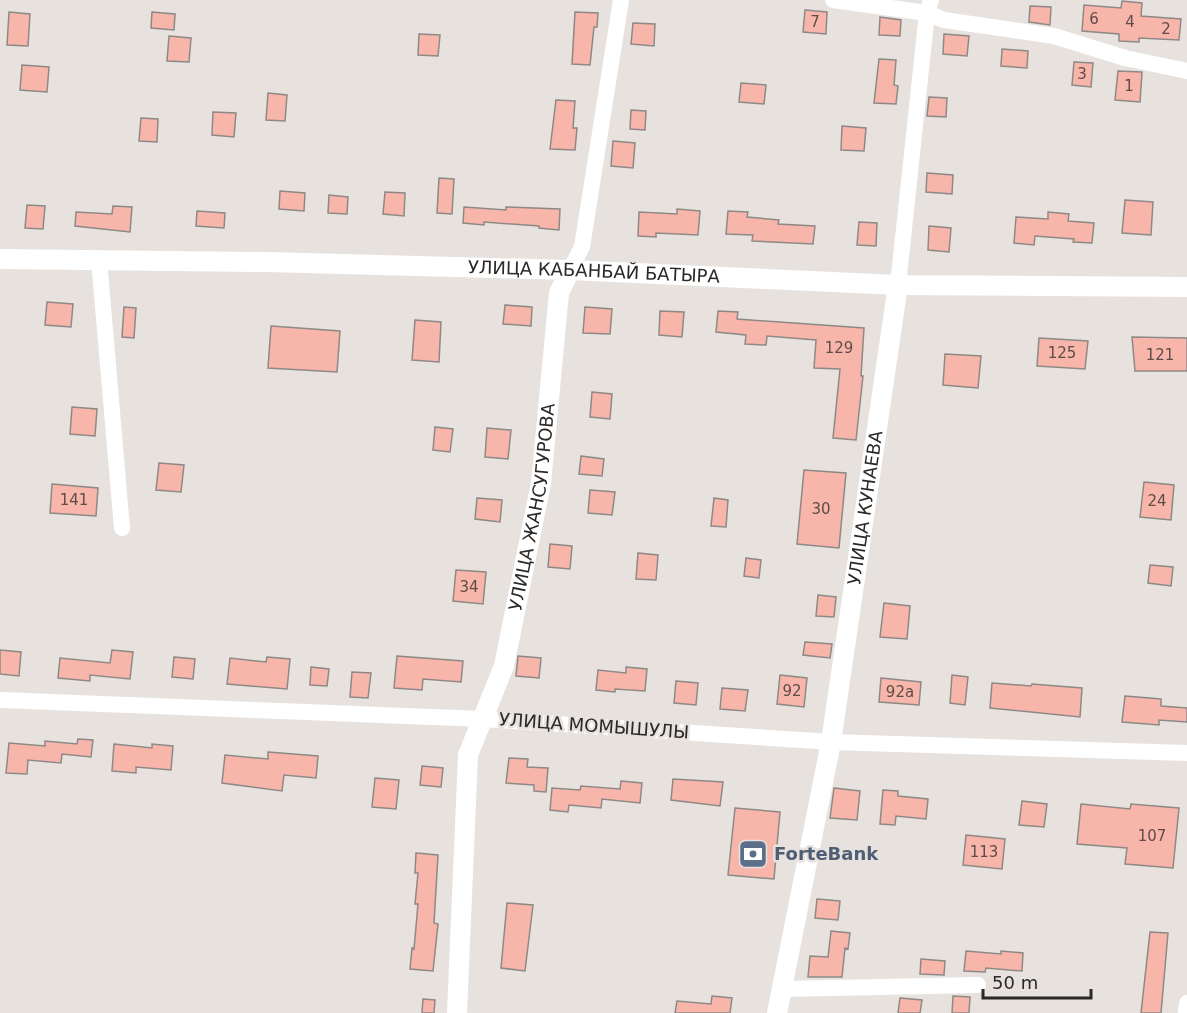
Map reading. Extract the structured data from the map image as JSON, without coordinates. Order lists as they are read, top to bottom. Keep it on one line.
{"streets":{"street":["УЛИЦА КАБАНБАЙ БАТЫРА","УЛИЦА ЖАНСУГУРОВА","УЛИЦА КУНАЕВА","УЛИЦА МОМЫШУЛЫ"]},"crossings":[["УЛИЦА КАБАНБАЙ БАТЫРА","УЛИЦА ЖАНСУГУРОВА"],["УЛИЦА КАБАНБАЙ БАТЫРА","УЛИЦА КУНАЕВА"],["УЛИЦА ЖАНСУГУРОВА","УЛИЦА МОМЫШУЛЫ"],["УЛИЦА КУНАЕВА","УЛИЦА МОМЫШУЛЫ"]],"places":{"bank":["ForteBank"]},"house_numbers":["6","7","4","2","3","1","129","125","121","141","24","30","34","92","92а","107","113"],"scale_bar":"50 m"}
